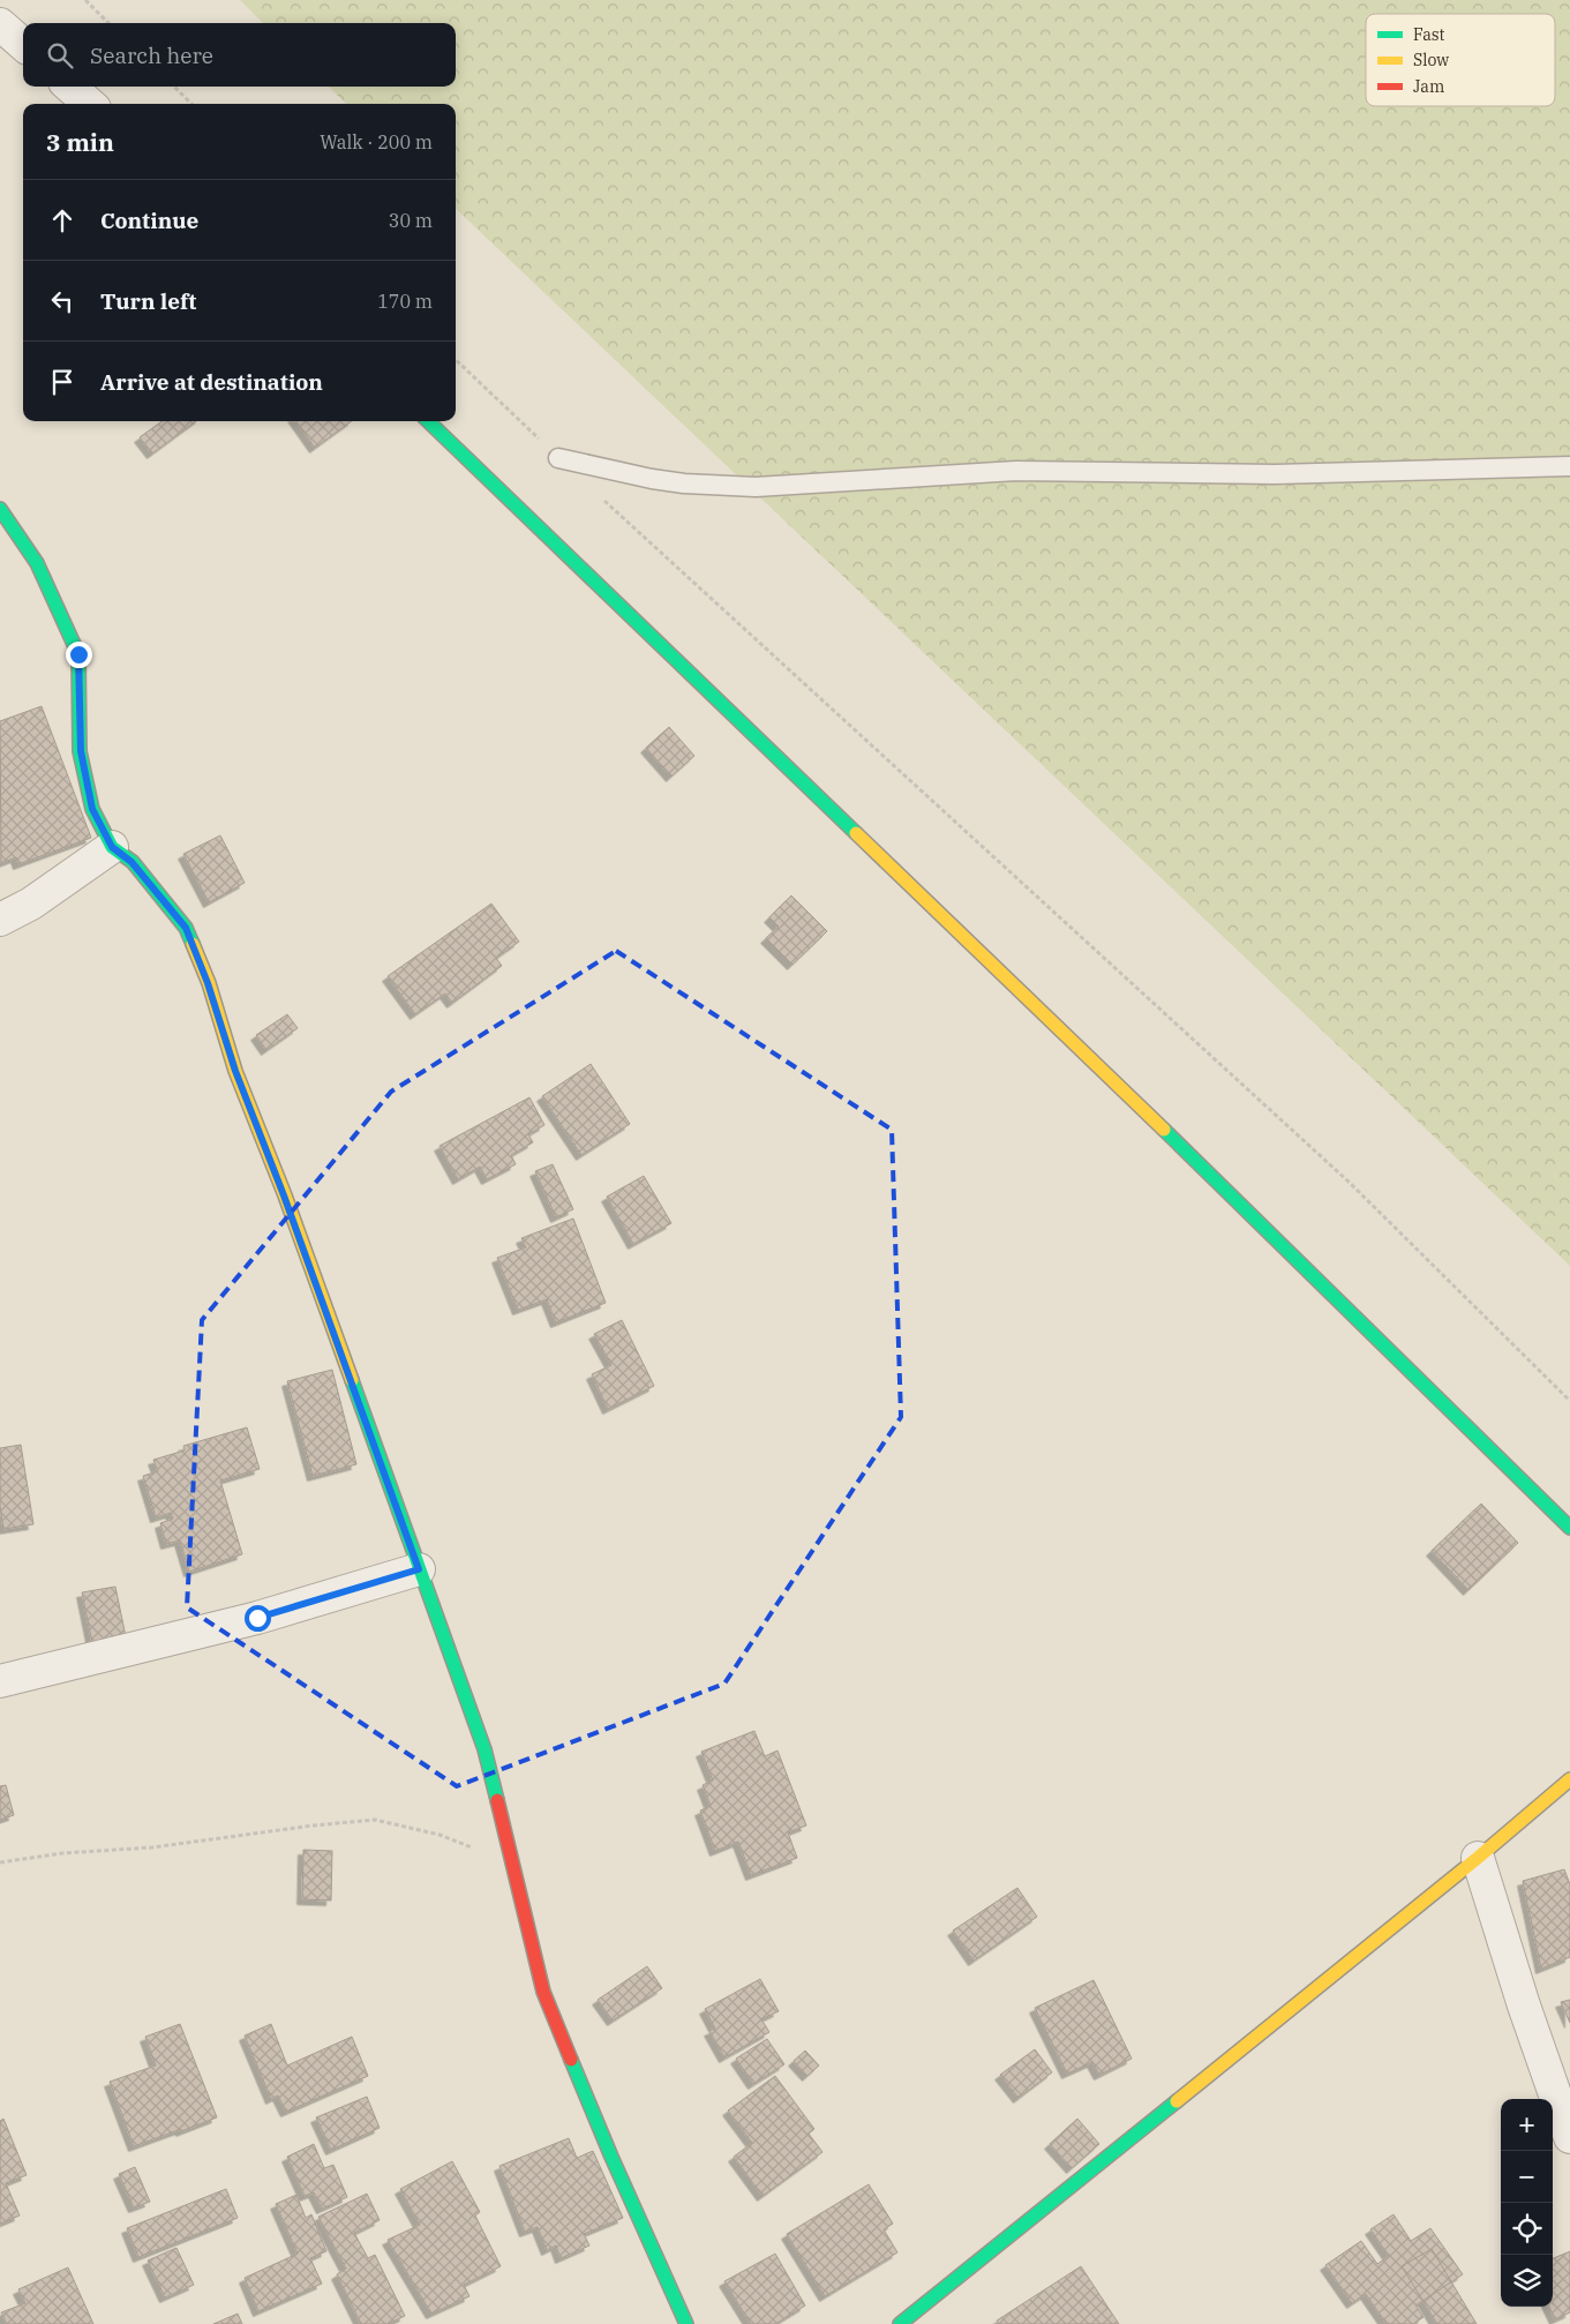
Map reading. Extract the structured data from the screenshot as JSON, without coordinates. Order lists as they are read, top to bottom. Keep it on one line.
{"legend":["Fast","Slow","Jam"],"page":{"search":"Search here","heading":["3 min","Walk · 200 m"],"list":[["Continue","30 m"],["Turn left","170 m"],"Arrive at destination"],"map_buttons":["+","−"]}}
